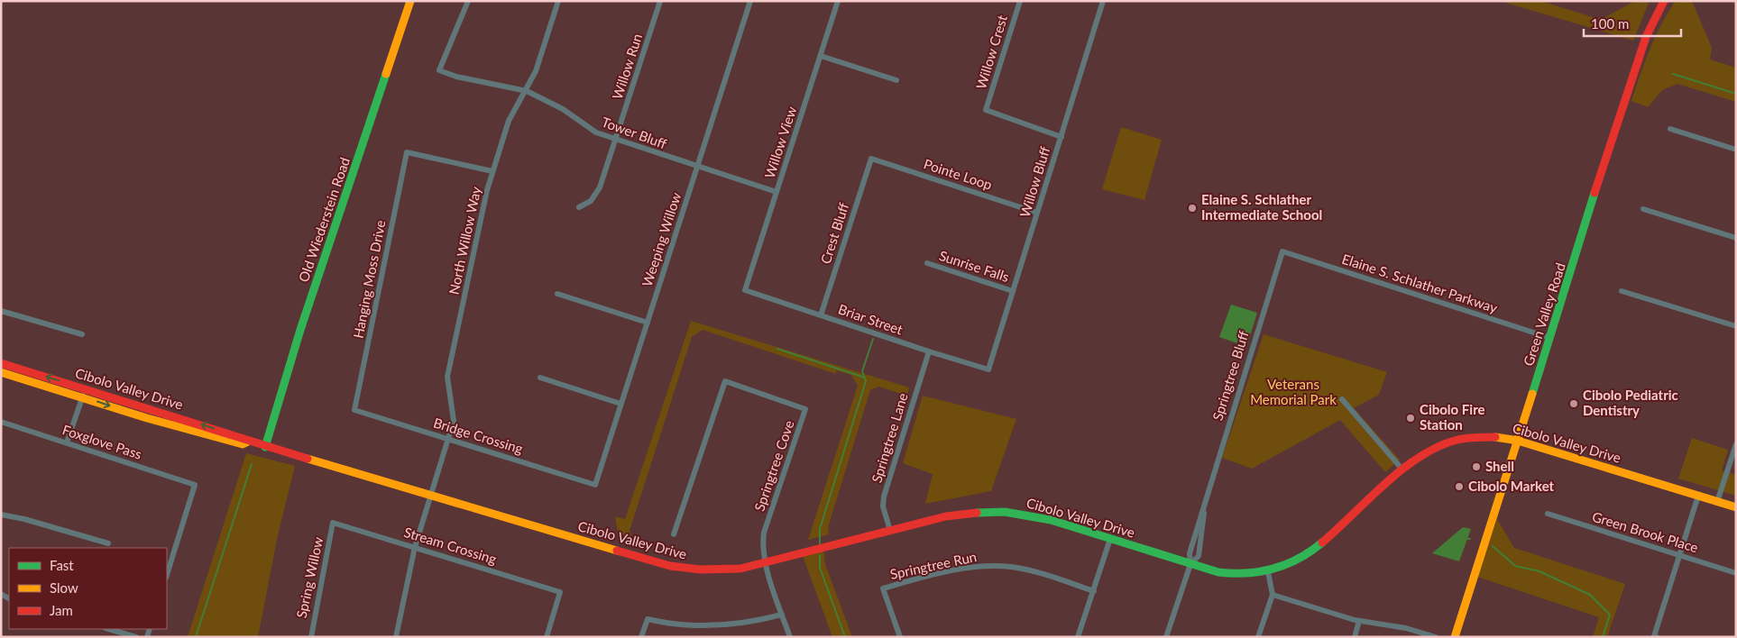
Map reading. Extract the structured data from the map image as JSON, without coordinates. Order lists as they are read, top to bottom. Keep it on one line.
{"streets":{"main road":["Old Wiederstein Road","Green Valley Road","Cibolo Valley Drive"],"street":["Willow Crest","Willow Run","Tower Bluff","Willow View","Pointe Loop","Willow Bluff","Crest Bluff","Weeping Willow","North Willow Way","Sunrise Falls","Hanging Moss Drive","Elaine S. Schlather Parkway","Briar Street","Springtree Bluff","Bridge Crossing","Springtree Lane","Foxglove Pass","Springtree Cove","Green Brook Place","Stream Crossing","Springtree Run","Spring Willow"]},"crossings":[["Willow Crest","Willow Bluff"],["Willow Run","Tower Bluff"],["Tower Bluff","Willow View"],["Tower Bluff","Weeping Willow"],["Tower Bluff","North Willow Way"],["Willow View","Briar Street"],["Pointe Loop","Willow Bluff"],["Pointe Loop","Crest Bluff"],["Willow Bluff","Sunrise Falls"],["Willow Bluff","Briar Street"],["Old Wiederstein Road","Cibolo Valley Drive"],["Crest Bluff","Briar Street"],["Weeping Willow","Bridge Crossing"],["North Willow Way","Hanging Moss Drive"],["North Willow Way","Cibolo Valley Drive"],["North Willow Way","Bridge Crossing"],["North Willow Way","Stream Crossing"],["Hanging Moss Drive","Bridge Crossing"],["Elaine S. Schlather Parkway","Green Valley Road"],["Elaine S. Schlather Parkway","Springtree Bluff"],["Green Valley Road","Cibolo Valley Drive"],["Briar Street","Springtree Lane"],["Springtree Bluff","Cibolo Valley Drive"],["Cibolo Valley Drive","Springtree Lane"],["Cibolo Valley Drive","Springtree Cove"],["Stream Crossing","Spring Willow"]],"parks":["Veterans Memorial Park"],"places":["Elaine S. Schlather Intermediate School","Cibolo Pediatric Dentistry","Cibolo Fire Station","Shell","Cibolo Market"],"legend":["Fast","Slow","Jam"],"scale_bar":"100 m"}
